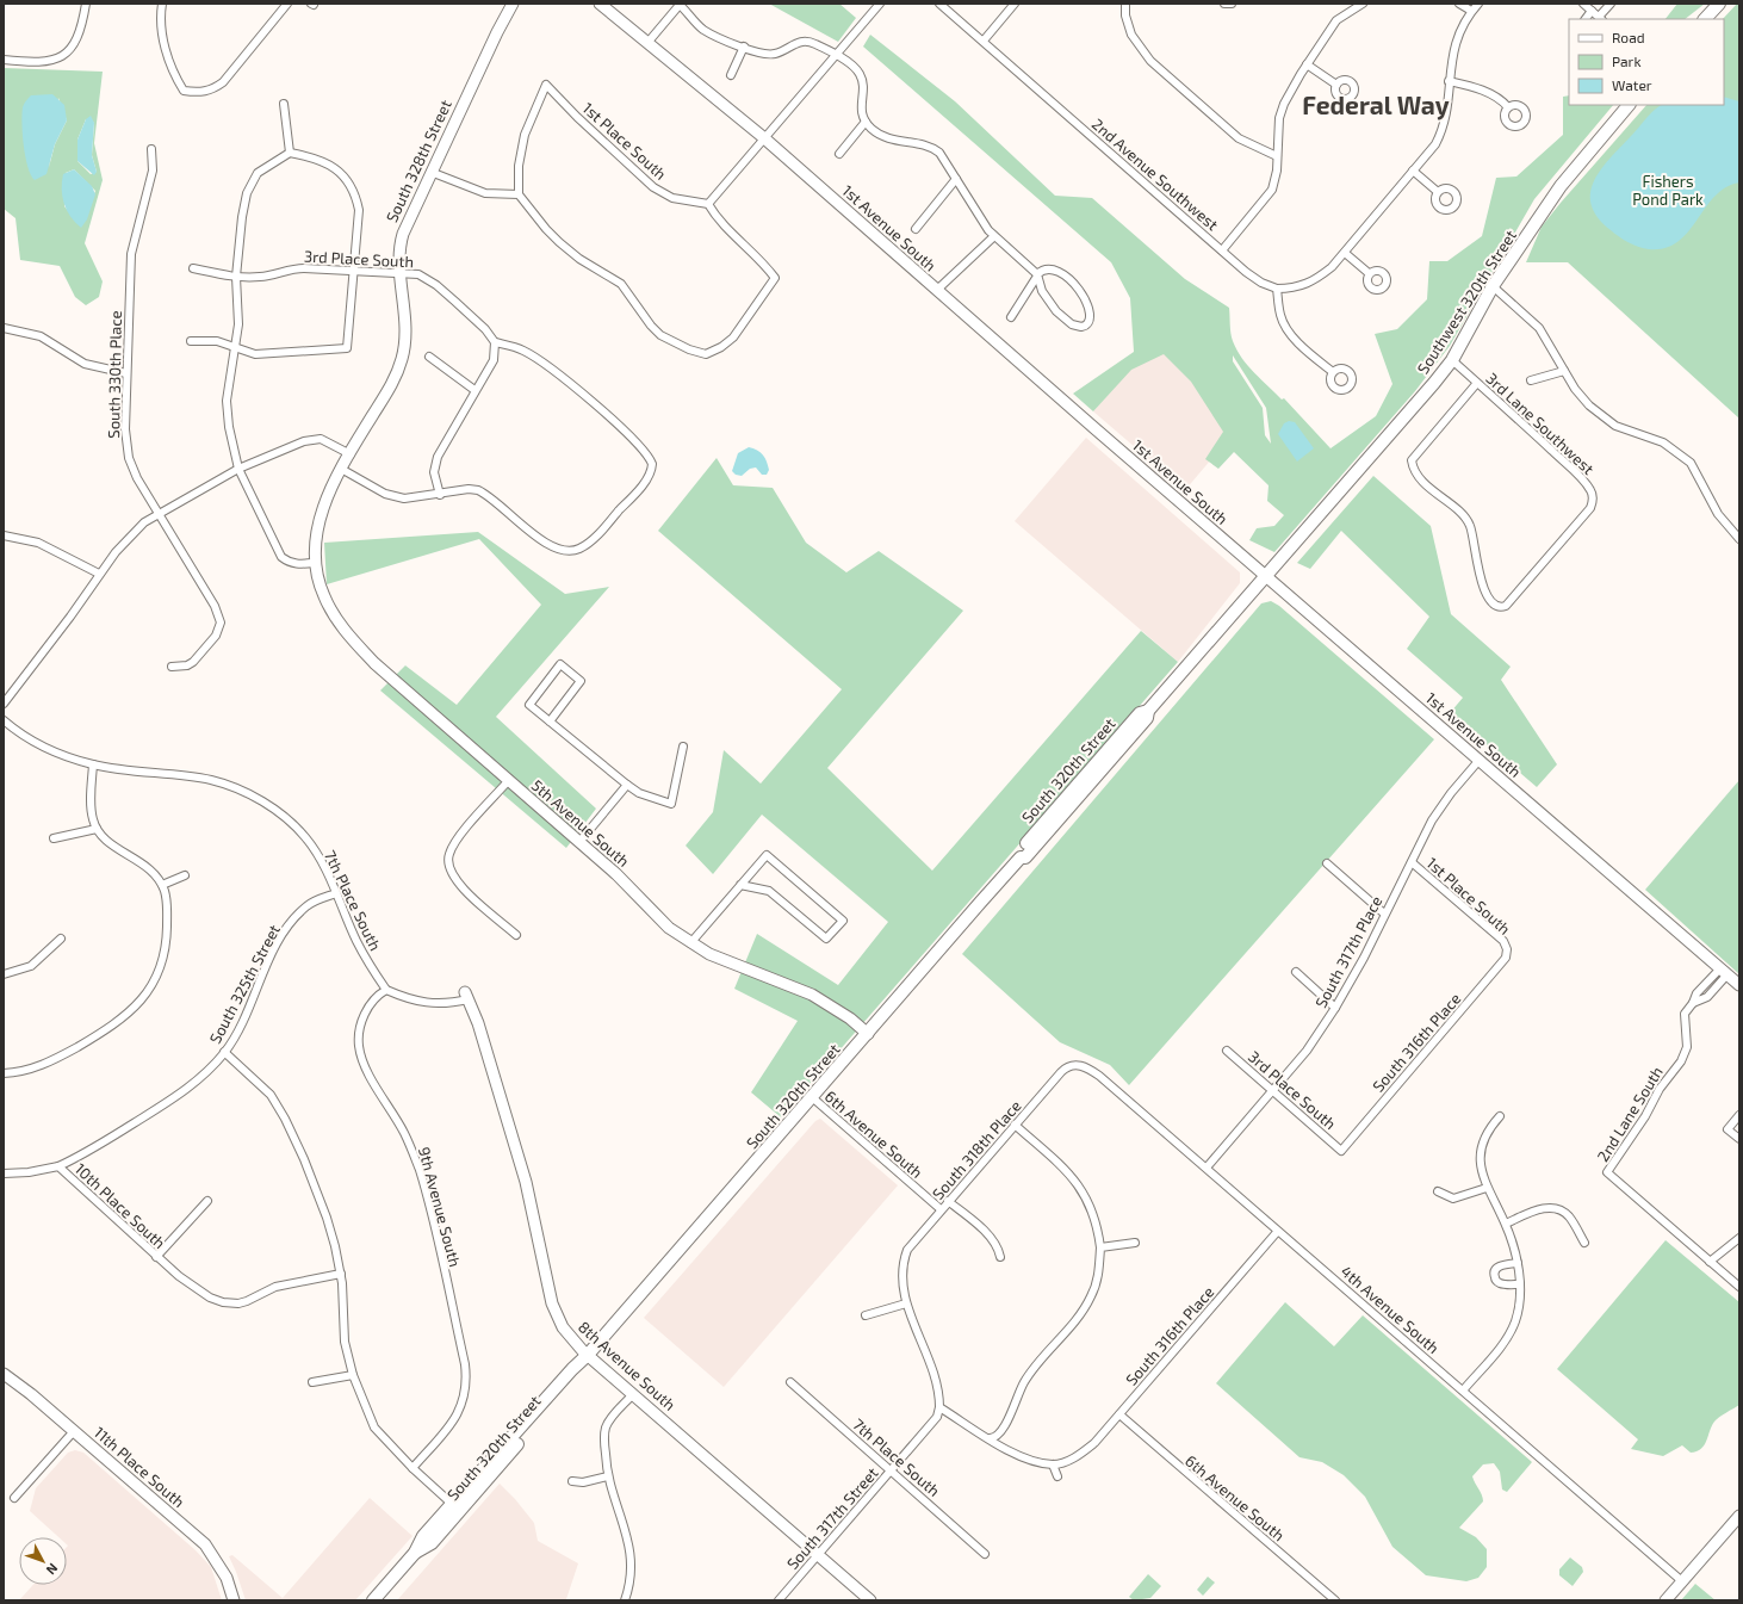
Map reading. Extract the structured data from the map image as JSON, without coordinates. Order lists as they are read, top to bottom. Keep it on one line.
{"streets":{"main road":["Southwest 320th Street","South 320th Street"],"street":["1st Place South","South 328th Street","2nd Avenue Southwest","1st Avenue South","3rd Place South","South 330th Place","3rd Lane Southwest","5th Avenue South","7th Place South","South 317th Place","South 325th Street","South 316th Place","2nd Lane South","6th Avenue South","South 318th Place","10th Place South","9th Avenue South","4th Avenue South","8th Avenue South","11th Place South","South 317th Street"]},"crossings":[["1st Place South","South 317th Place"],["1st Place South","South 316th Place"],["South 328th Street","3rd Place South"],["South 328th Street","5th Avenue South"],["1st Avenue South","Southwest 320th Street"],["1st Avenue South","South 320th Street"],["1st Avenue South","South 317th Place"],["1st Avenue South","2nd Lane South"],["3rd Place South","South 317th Place"],["3rd Place South","South 316th Place"],["Southwest 320th Street","3rd Lane Southwest"],["Southwest 320th Street","South 320th Street"],["South 320th Street","5th Avenue South"],["South 320th Street","6th Avenue South"],["South 320th Street","8th Avenue South"],["7th Place South","South 325th Street"],["7th Place South","9th Avenue South"],["7th Place South","South 317th Street"],["South 317th Place","4th Avenue South"],["South 325th Street","10th Place South"],["South 316th Place","6th Avenue South"],["South 316th Place","4th Avenue South"],["6th Avenue South","South 318th Place"],["South 318th Place","4th Avenue South"],["8th Avenue South","South 317th Street"]],"districts":["Federal Way"],"parks":["Fishers Pond Park"],"legend":["Road","Park","Water"],"north":"bottom right"}
